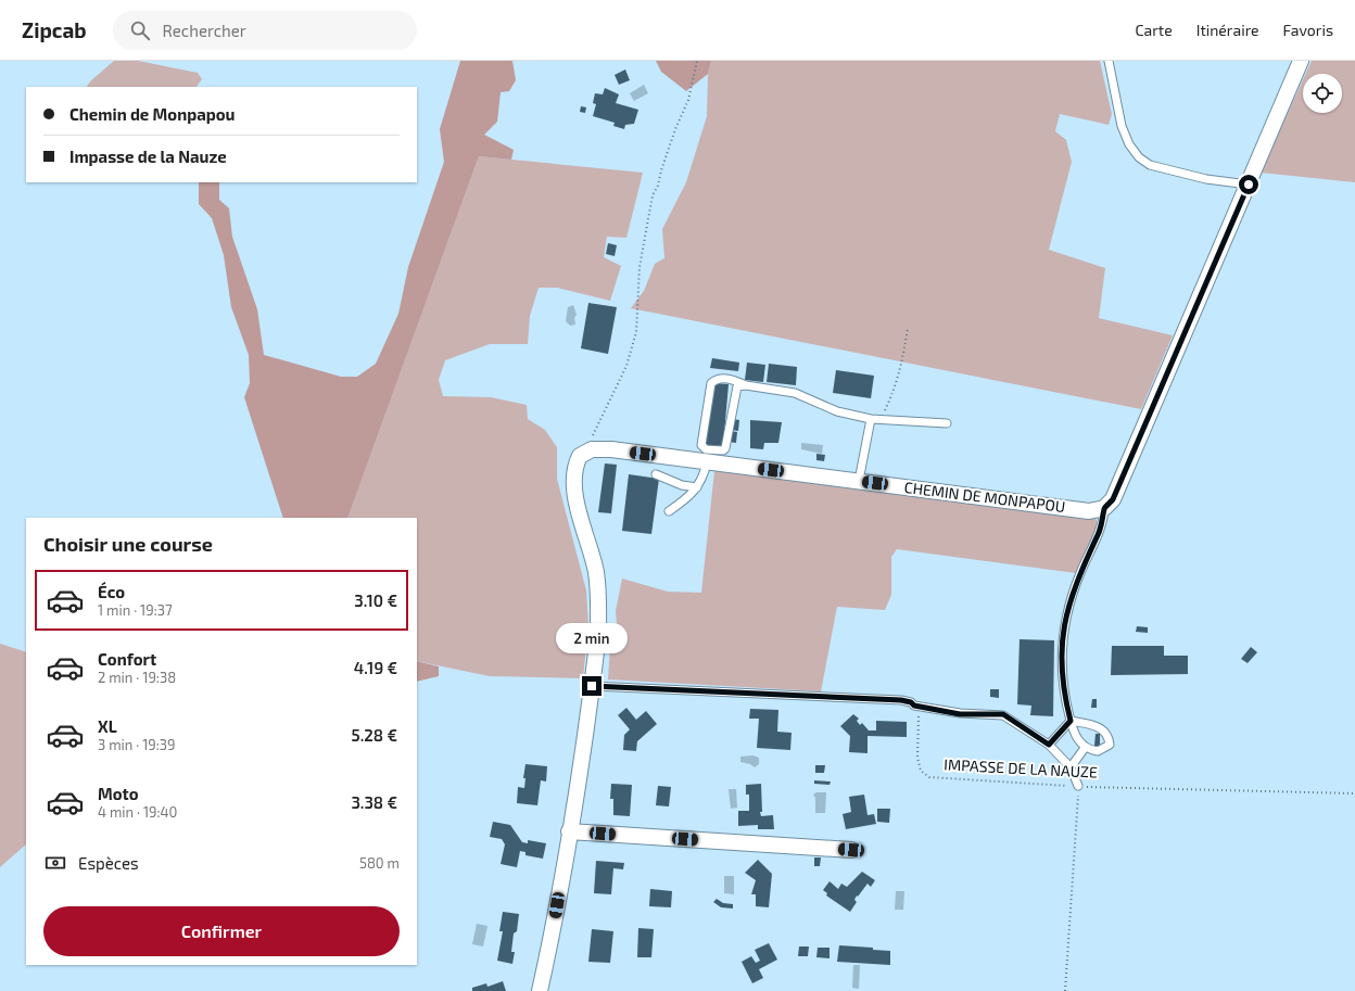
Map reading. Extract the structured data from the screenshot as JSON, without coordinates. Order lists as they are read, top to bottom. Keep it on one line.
{"streets":{"street":["CHEMIN DE MONPAPOU"],"path":["IMPASSE DE LA NAUZE"]},"page":{"header":"Zipcab","search":"Rechercher","nav":["Carte","Itinéraire","Favoris"],"banner":["Chemin de Monpapou","Impasse de la Nauze"],"heading":"Choisir une course","list":[{"name":"Éco","note":"1 min · 19:37","value":"3.10 €"},{"name":"Confort","note":"2 min · 19:38","value":"4.19 €"},{"name":"XL","note":"3 min · 19:39","value":"5.28 €"},{"name":"Moto","note":"4 min · 19:40","value":"3.38 €"}],"bubble":"2 min","pay":["Espèces","580 m"],"buttons":"Confirmer"}}
